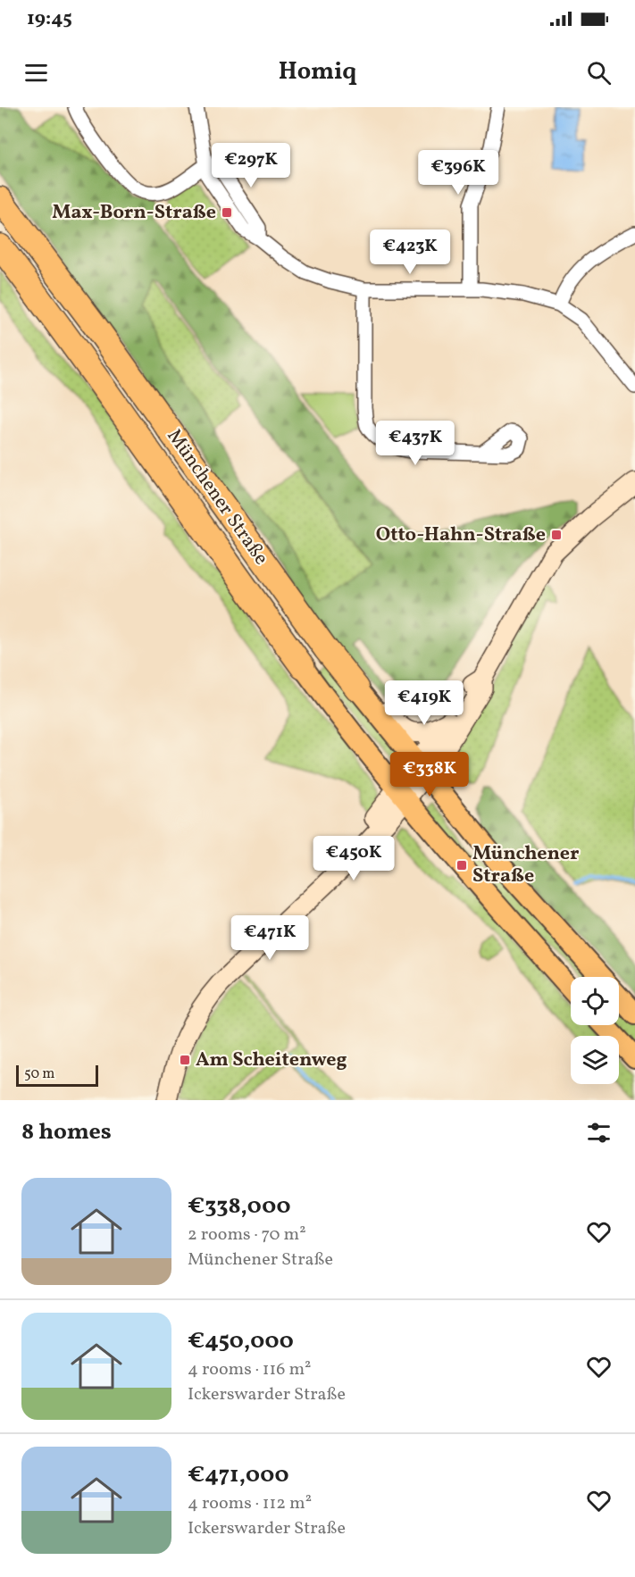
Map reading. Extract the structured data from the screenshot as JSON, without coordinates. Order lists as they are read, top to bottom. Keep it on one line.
{"streets":{"highway":["Münchener Straße"]},"places":{"transit":["Max-Born-Straße","Otto-Hahn-Straße","Münchener Straße","Am Scheitenweg"]},"scale_bar":"50 m","page":{"status":"19:45","header":"Homiq","price":["€297K","€396K","€423K","€437K","€419K","€338K","€450K","€471K"],"scale":"50 m","heading":"8 homes","list":[{"name":"€338,000","note":"2 rooms · 70 m² · Münchener Straße"},{"name":"€450,000","note":"4 rooms · 116 m² · Ickerswarder Straße"},{"name":"€471,000","note":"4 rooms · 112 m² · Ickerswarder Straße"}]}}
